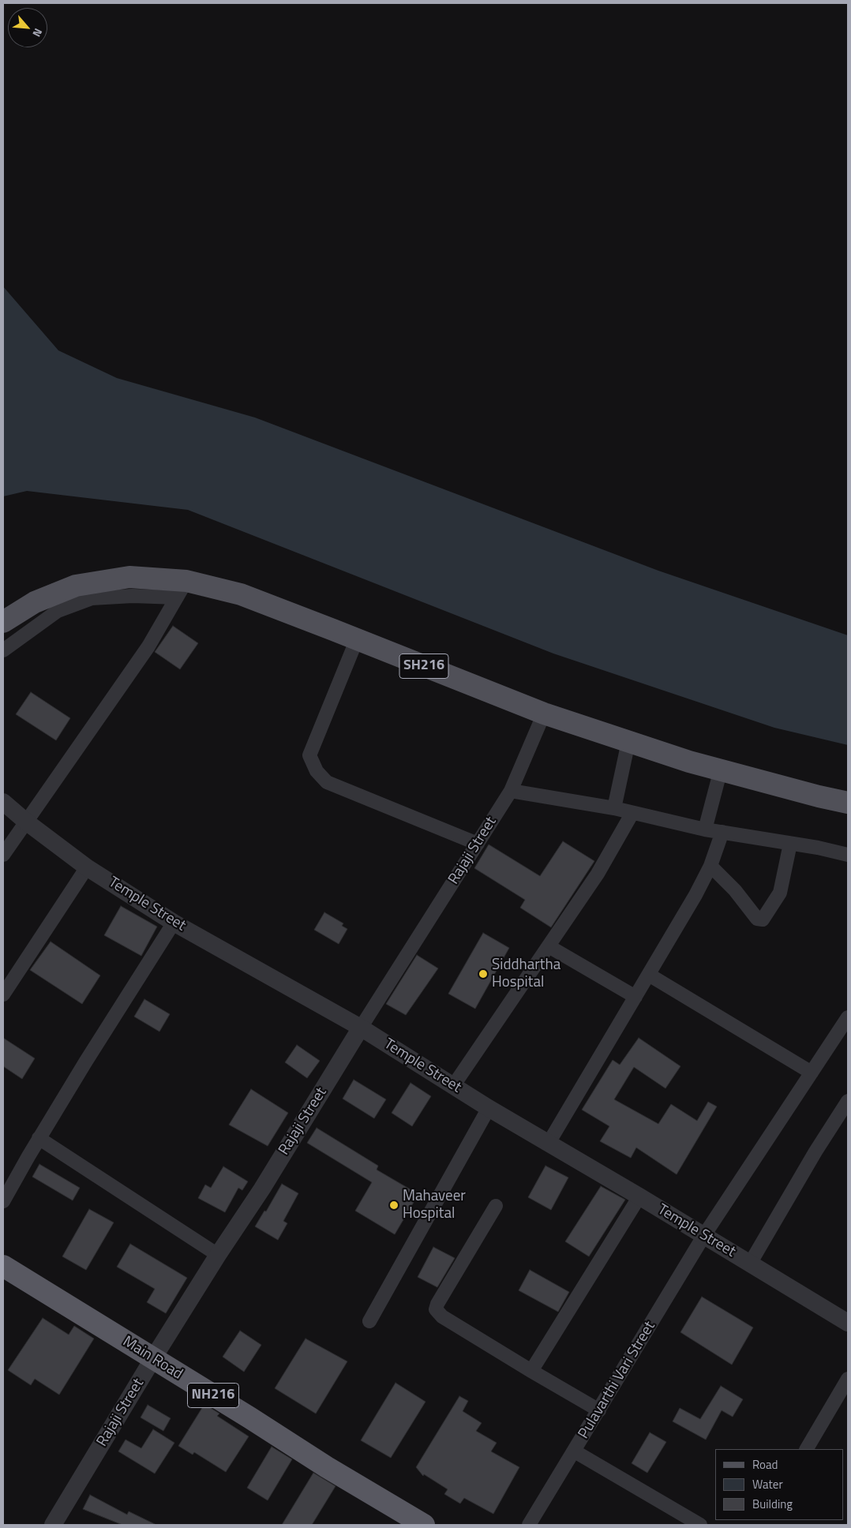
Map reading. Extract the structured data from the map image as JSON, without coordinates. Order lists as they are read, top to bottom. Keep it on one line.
{"streets":{"highway":["Main Road","NH216"],"main road":["SH216"],"street":["Rajaji Street","Temple Street","Pulavarthi Vari Street"]},"crossings":[["SH216","Rajaji Street"],["Rajaji Street","Temple Street"],["Rajaji Street","Main Road"],["Temple Street","Pulavarthi Vari Street"]],"places":["Siddhartha Hospital","Mahaveer Hospital"],"legend":["Road","Water","Building"],"north":"bottom right"}
